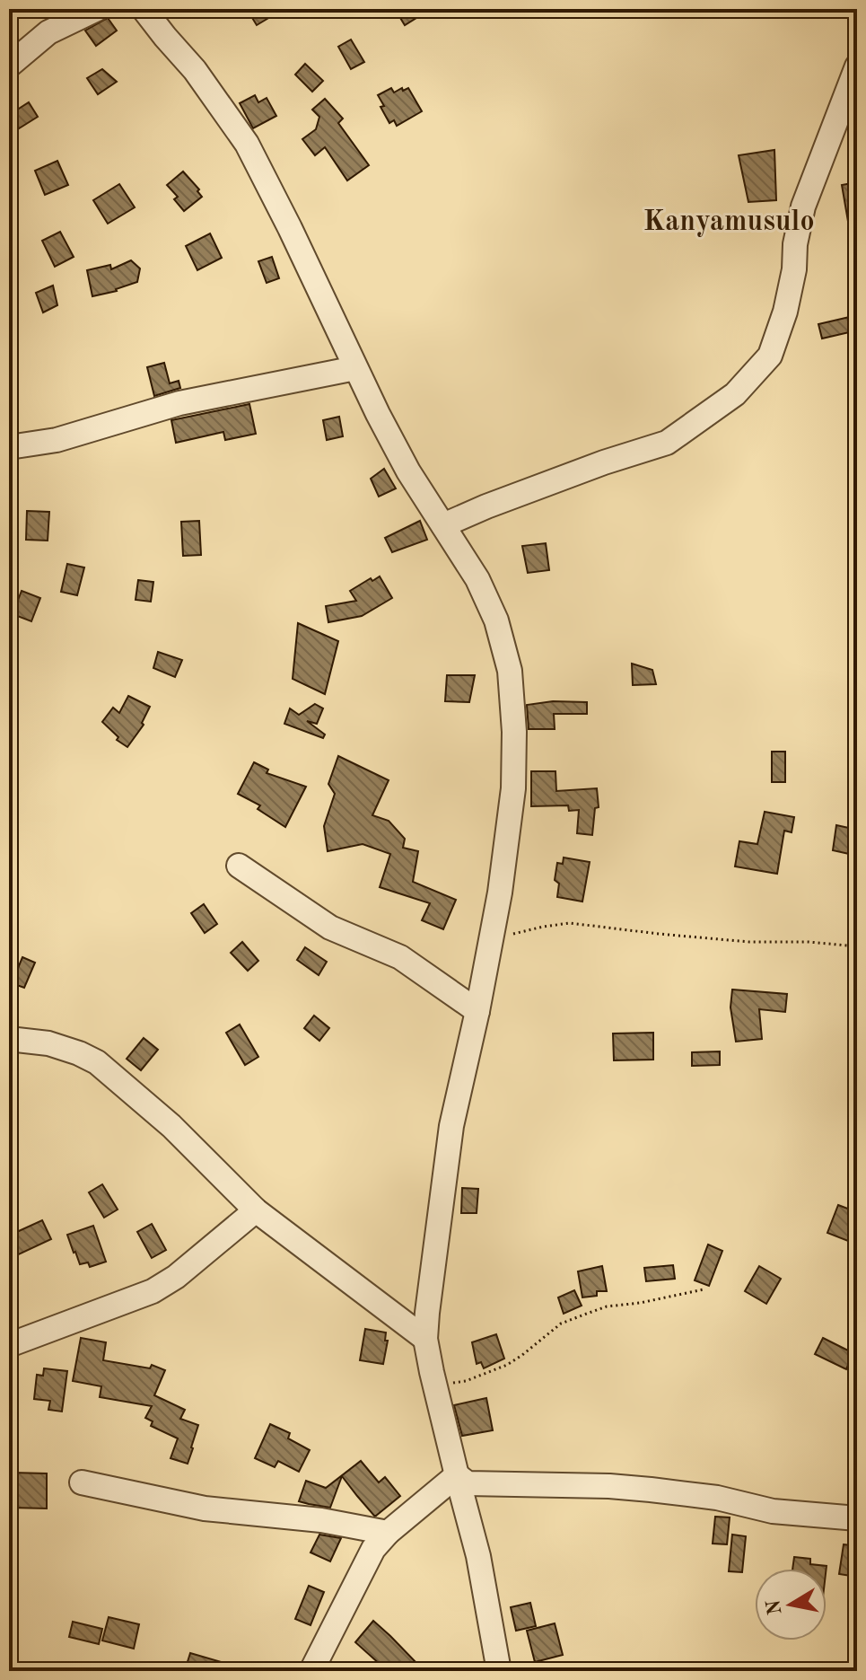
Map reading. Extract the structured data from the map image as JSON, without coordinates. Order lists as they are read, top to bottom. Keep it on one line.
{"districts":["Kanyamusulo"],"north":"left"}
